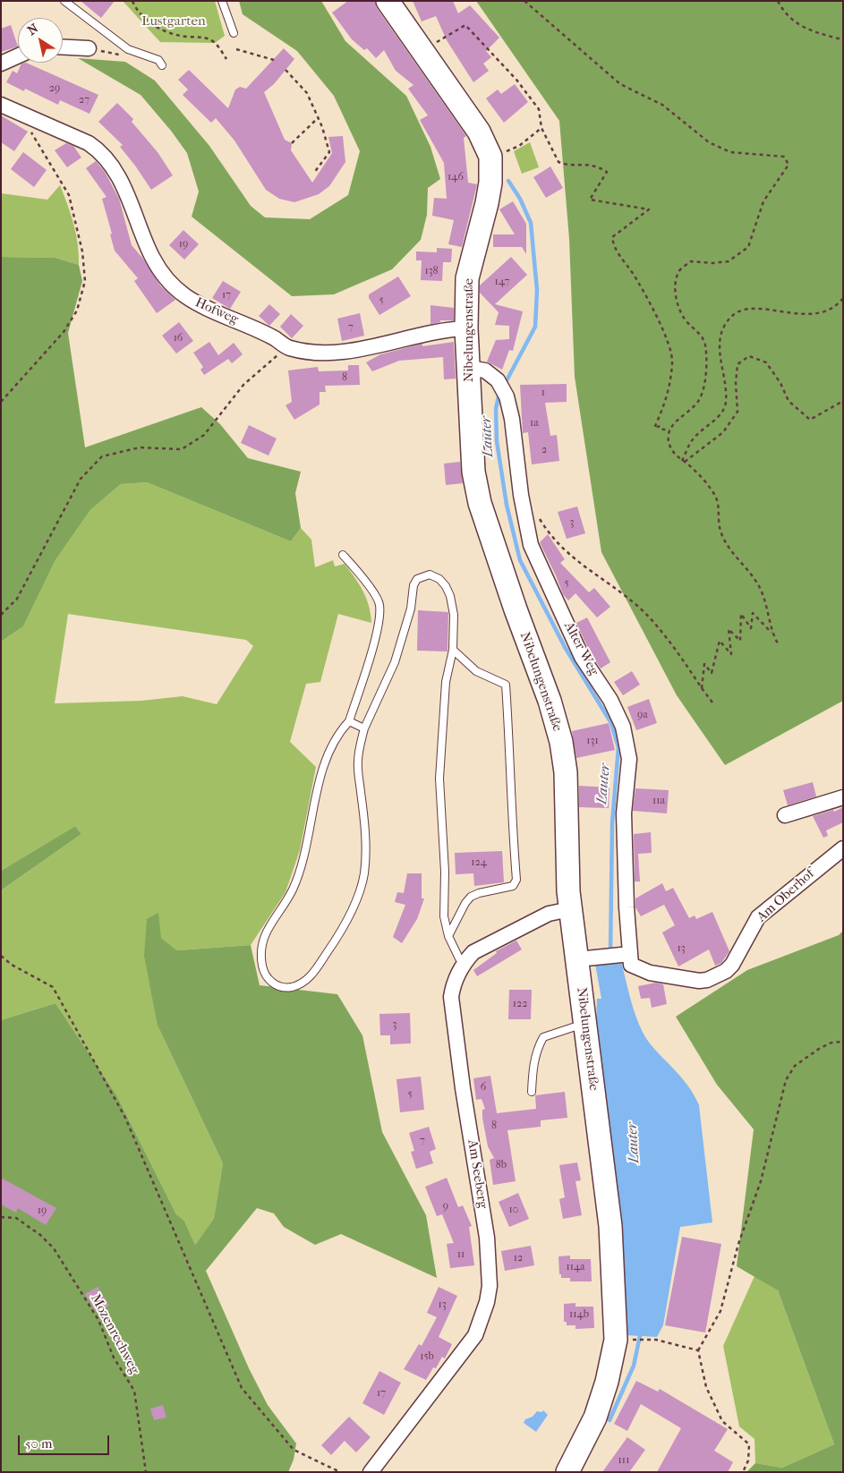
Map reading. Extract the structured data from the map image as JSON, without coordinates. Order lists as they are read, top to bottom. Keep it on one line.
{"streets":{"main road":["Nibelungenstraße"],"street":["Hofweg","Alter Weg","Am Oberhof","Am Seeberg"],"path":["Mozenrechweg"]},"crossings":[["Hofweg","Nibelungenstraße"],["Nibelungenstraße","Alter Weg"],["Nibelungenstraße","Am Seeberg"],["Alter Weg","Am Oberhof"]],"water":["Lauter"],"parks":["Lustgarten"],"house_numbers":["29","27","146","19","138","147","17","5","7","16","8","1","1a","2","3","5","9a","131","11a","124","13","122","3","6","5","8","7","8b","9","10","19","11","12","114a","13","114b","15b","17","111"],"scale_bar":"50 m","north":"top left"}
